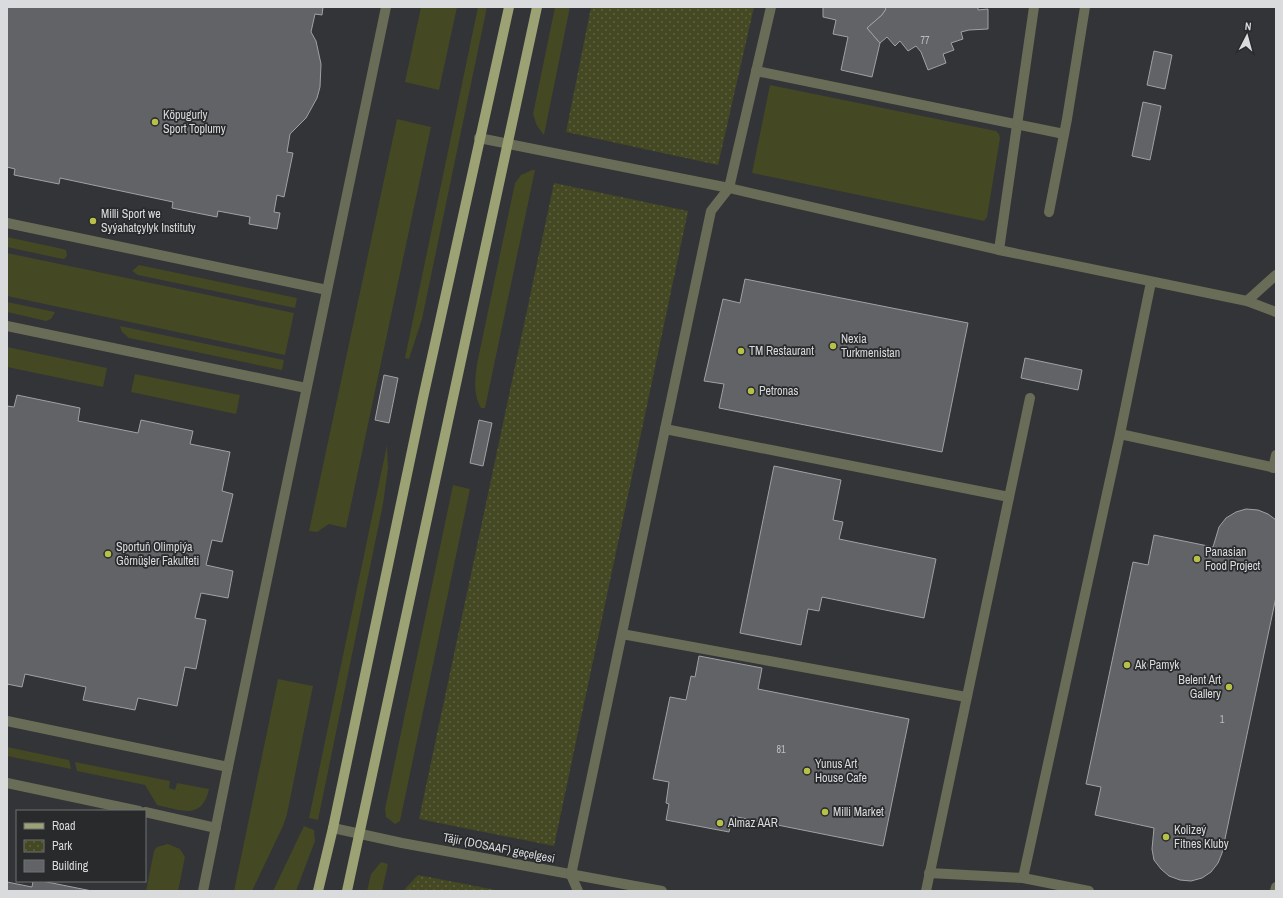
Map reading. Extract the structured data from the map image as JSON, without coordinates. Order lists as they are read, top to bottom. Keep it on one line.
{"streets":{"street":["Täjir (DOSAAF) geçelgesi"]},"places":["Köpugurly Sport Toplumy","Milli Sport we Syýahatçylyk Instituty","Nexia Turkmenistan","TM Restaurant","Petronas","Sportuň Olimpiýa Görnüşler Fakulteti","Panasian Food Project","Ak Pamyk","Belent Art Gallery","Yunus Art House Cafe","Milli Market","Almaz AAR","Kolizeý Fitnes Kluby"],"house_numbers":["77","1","81"],"legend":["Road","Park","Building"],"north":"top"}
